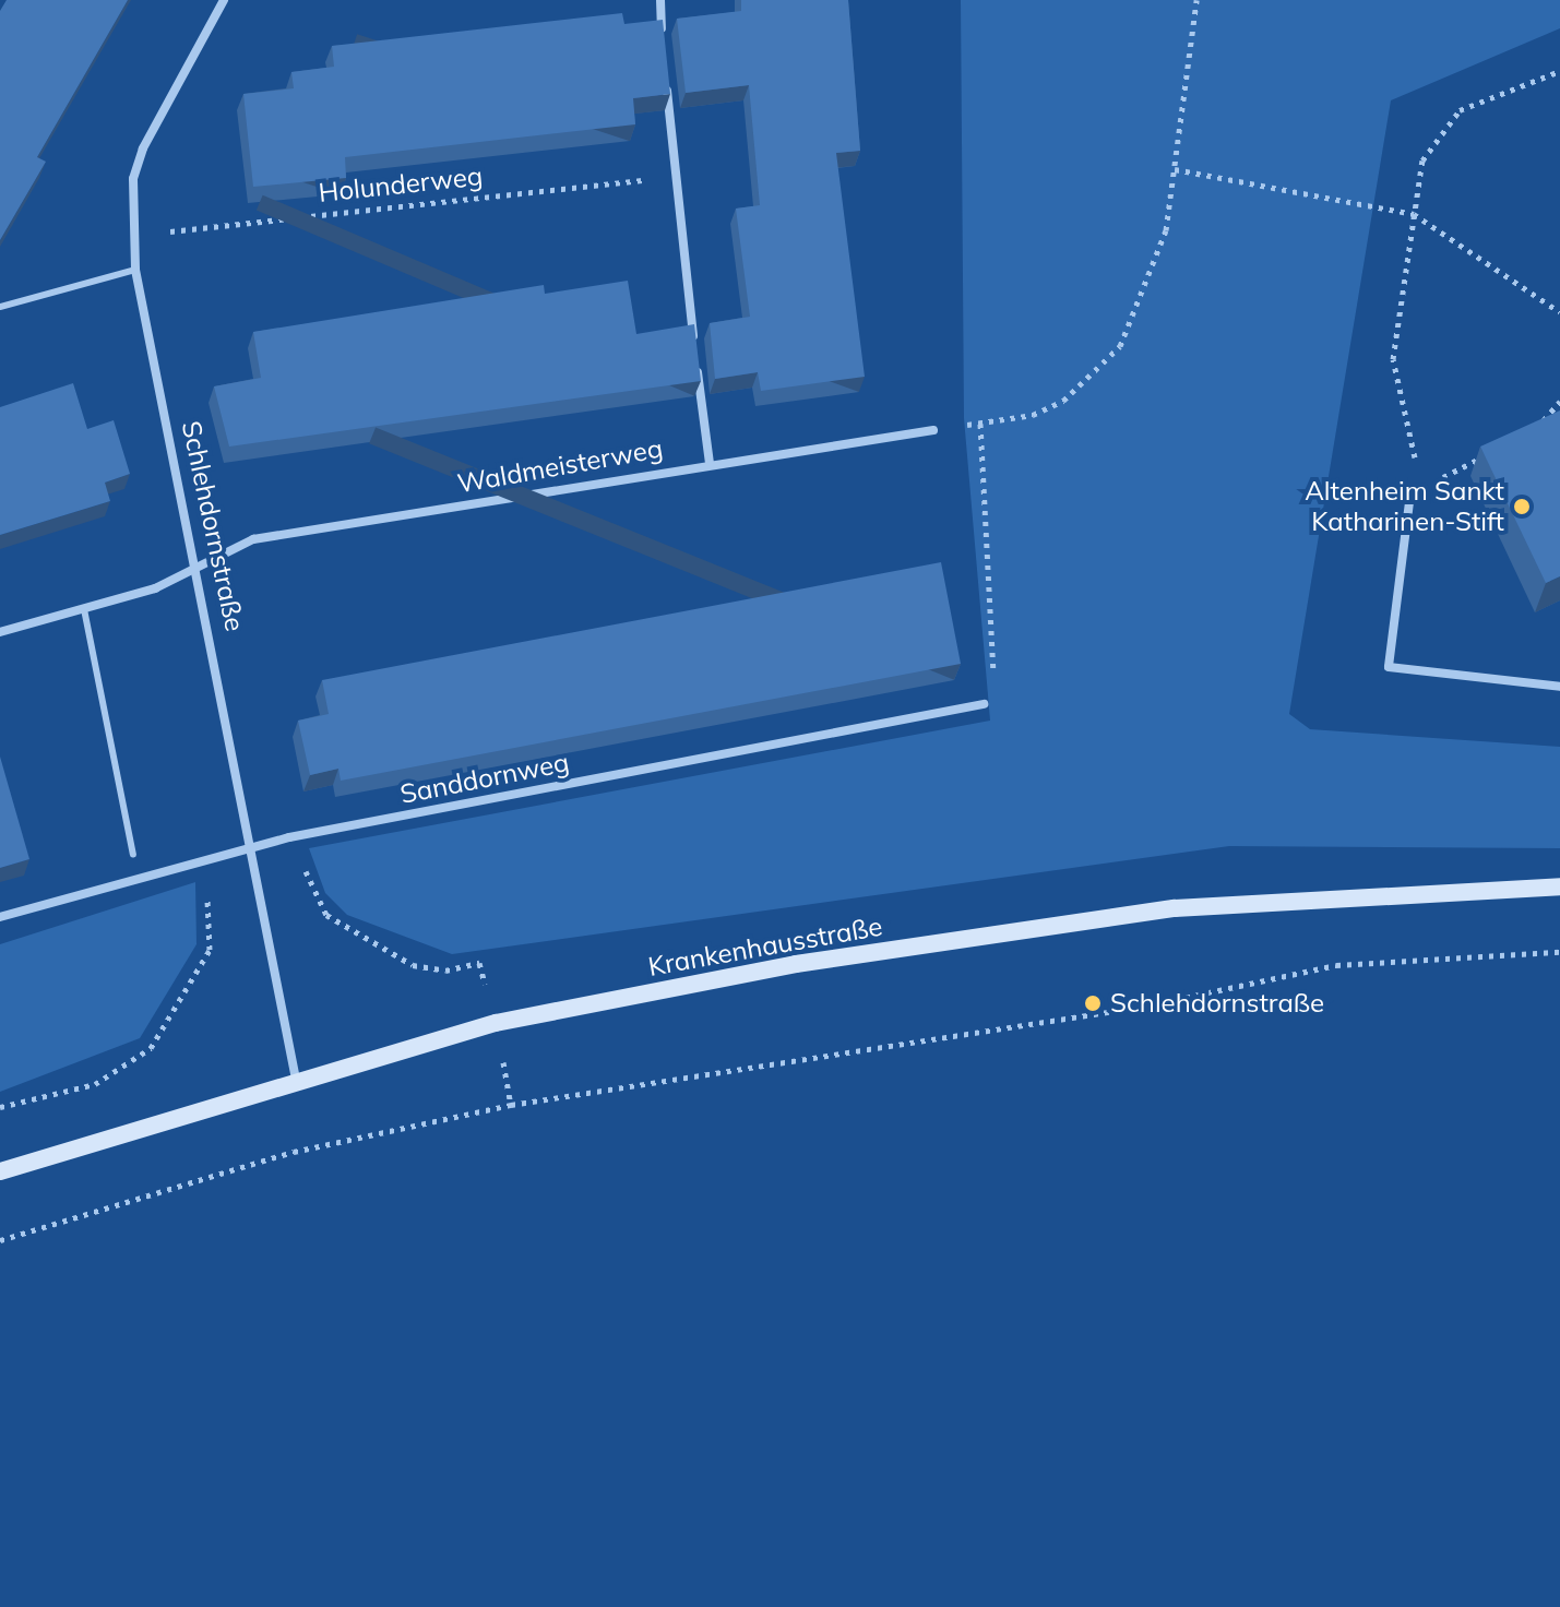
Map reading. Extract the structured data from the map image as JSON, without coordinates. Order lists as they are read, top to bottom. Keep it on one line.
{"streets":{"street":["Waldmeisterweg","Schlehdornstraße","Sanddornweg","Krankenhausstraße"],"path":["Holunderweg"]},"crossings":[["Holunderweg","Schlehdornstraße"],["Waldmeisterweg","Schlehdornstraße"],["Schlehdornstraße","Sanddornweg"],["Schlehdornstraße","Krankenhausstraße"]],"places":["Altenheim Sankt Katharinen-Stift","Schlehdornstraße"]}
